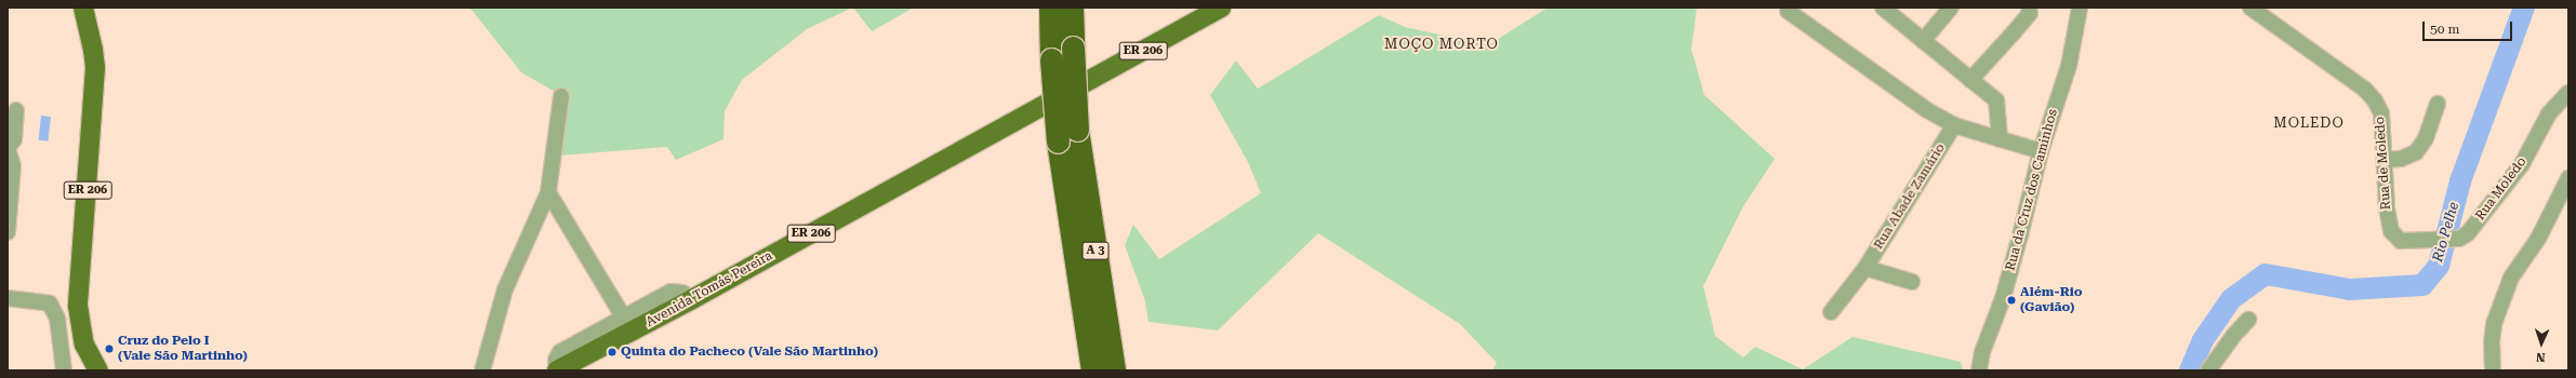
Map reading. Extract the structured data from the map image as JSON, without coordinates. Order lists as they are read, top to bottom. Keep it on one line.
{"streets":{"highway":["A 3"],"main road":["ER 206","Avenida Tomás Pereira"],"street":["Rua de Moledo","Rua Moledo","Rua da Cruz dos Caminhos","Rua Abade Zamário"]},"crossings":[["Rua de Moledo","Rua Moledo"]],"districts":["MOÇO MORTO","MOLEDO"],"water":["Rio Pelhe"],"places":["Além-Rio (Gavião)","Cruz do Pelo I (Vale São Martinho)","Quinta do Pacheco (Vale São Martinho)"],"scale_bar":"50 m","north":"bottom"}
